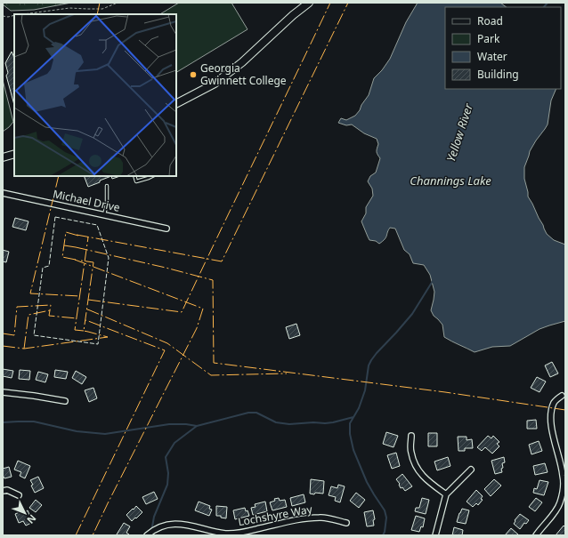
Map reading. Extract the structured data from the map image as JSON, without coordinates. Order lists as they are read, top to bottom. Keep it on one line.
{"streets":{"street":["Michael Drive","Lochshyre Way"]},"water":["Yellow River","Channings Lake"],"places":["Georgia Gwinnett College"],"legend":["Road","Park","Water","Building"],"north":"bottom right"}
